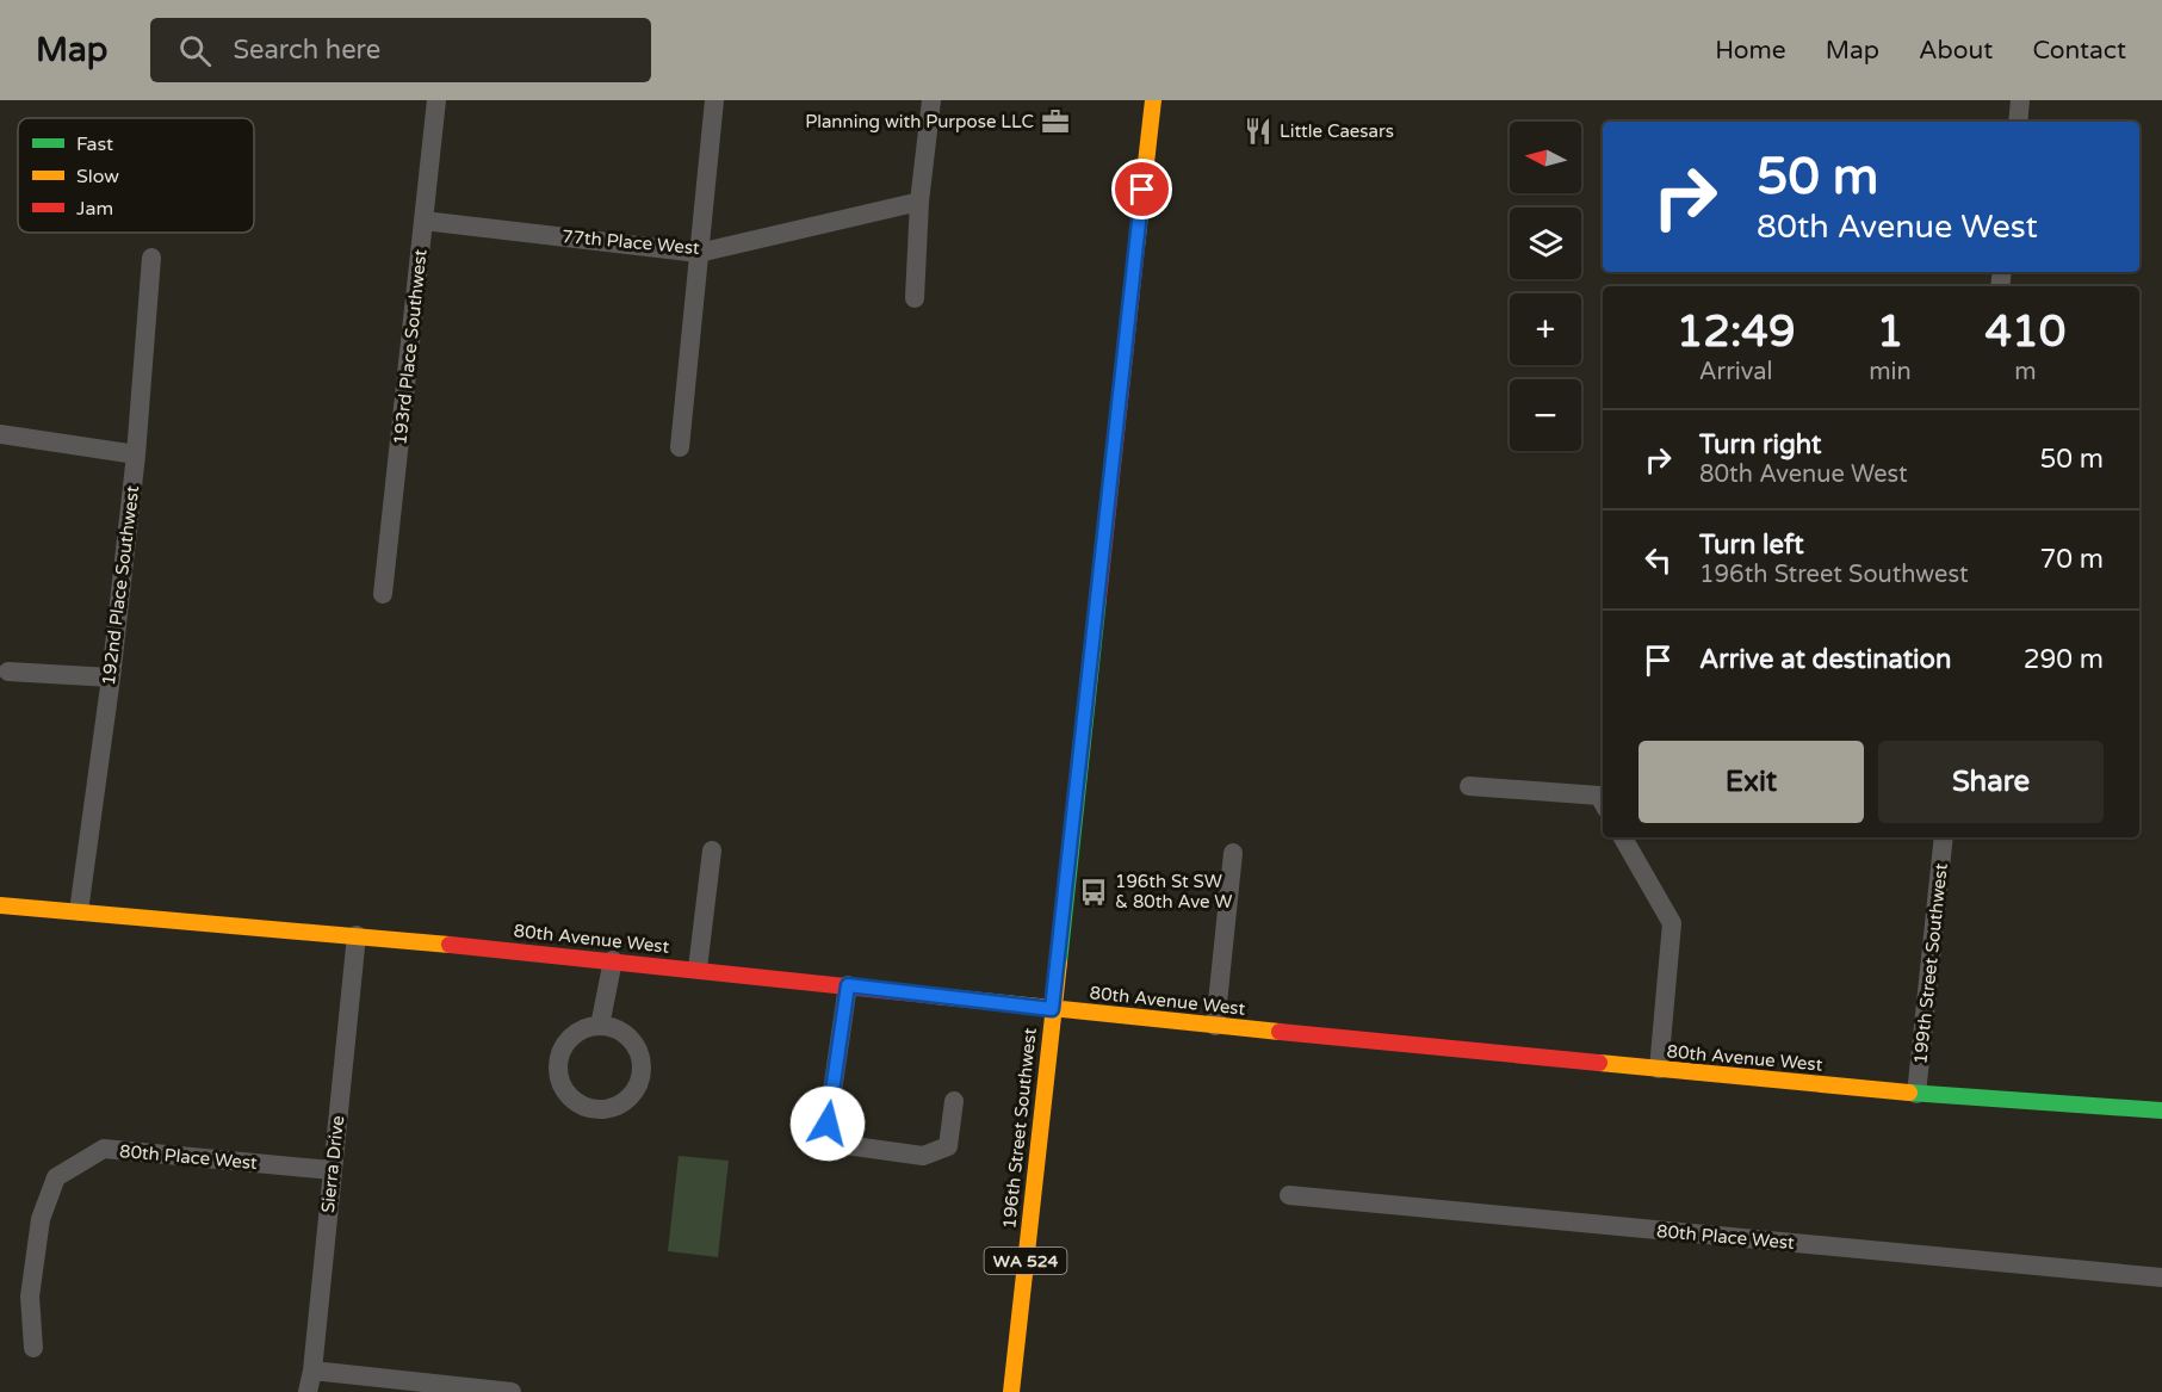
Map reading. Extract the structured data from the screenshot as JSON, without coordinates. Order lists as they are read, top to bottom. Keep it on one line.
{"streets":{"street":["77th Place West","193rd Place Southwest","192nd Place Southwest","80th Avenue West","199th Street Southwest","196th Street Southwest","80th Place West","Sierra Drive","WA 524"]},"crossings":[["77th Place West","193rd Place Southwest"],["192nd Place Southwest","80th Avenue West"],["80th Avenue West","199th Street Southwest"],["80th Avenue West","196th Street Southwest"],["80th Avenue West","Sierra Drive"],["80th Place West","Sierra Drive"]],"places":{"office":["Planning with Purpose LLC"],"restaurant":["Little Caesars"],"bus stop":["196th St SW & 80th Ave W"]},"legend":["Fast","Slow","Jam"],"north":"left","page":{"header":"Map","search":"Search here","nav":["Home","Map","About","Contact"],"map_buttons":["+","−"],"turn":["50 m","80th Avenue West"],"eta":["12:49","Arrival","1","min","410","m"],"list":[{"name":"Turn right","note":"80th Avenue West","value":"50 m"},{"name":"Turn left","note":"196th Street Southwest","value":"70 m"},{"name":"Arrive at destination","value":"290 m"}],"buttons":["Exit","Share"]}}
